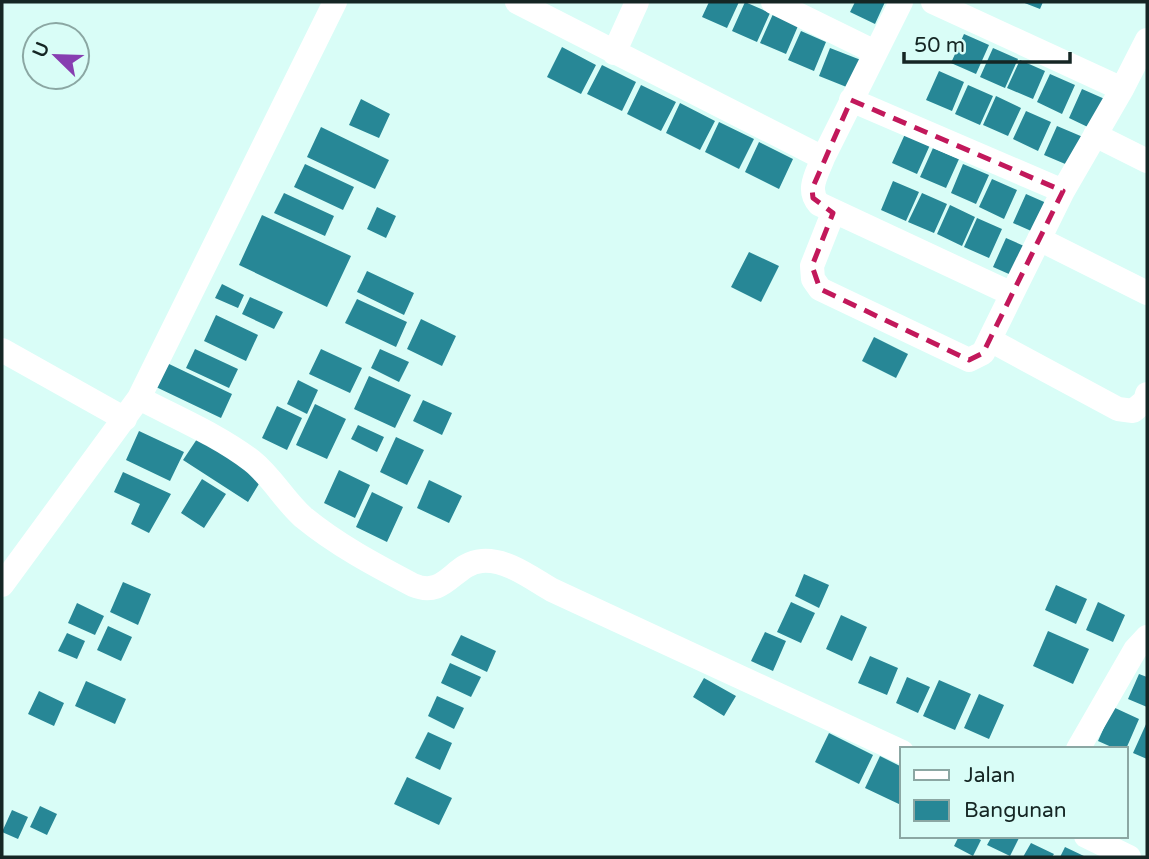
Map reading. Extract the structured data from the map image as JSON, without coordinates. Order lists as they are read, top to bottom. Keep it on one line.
{"legend":["Jalan","Bangunan"],"scale_bar":"50 m","north":"top left"}
